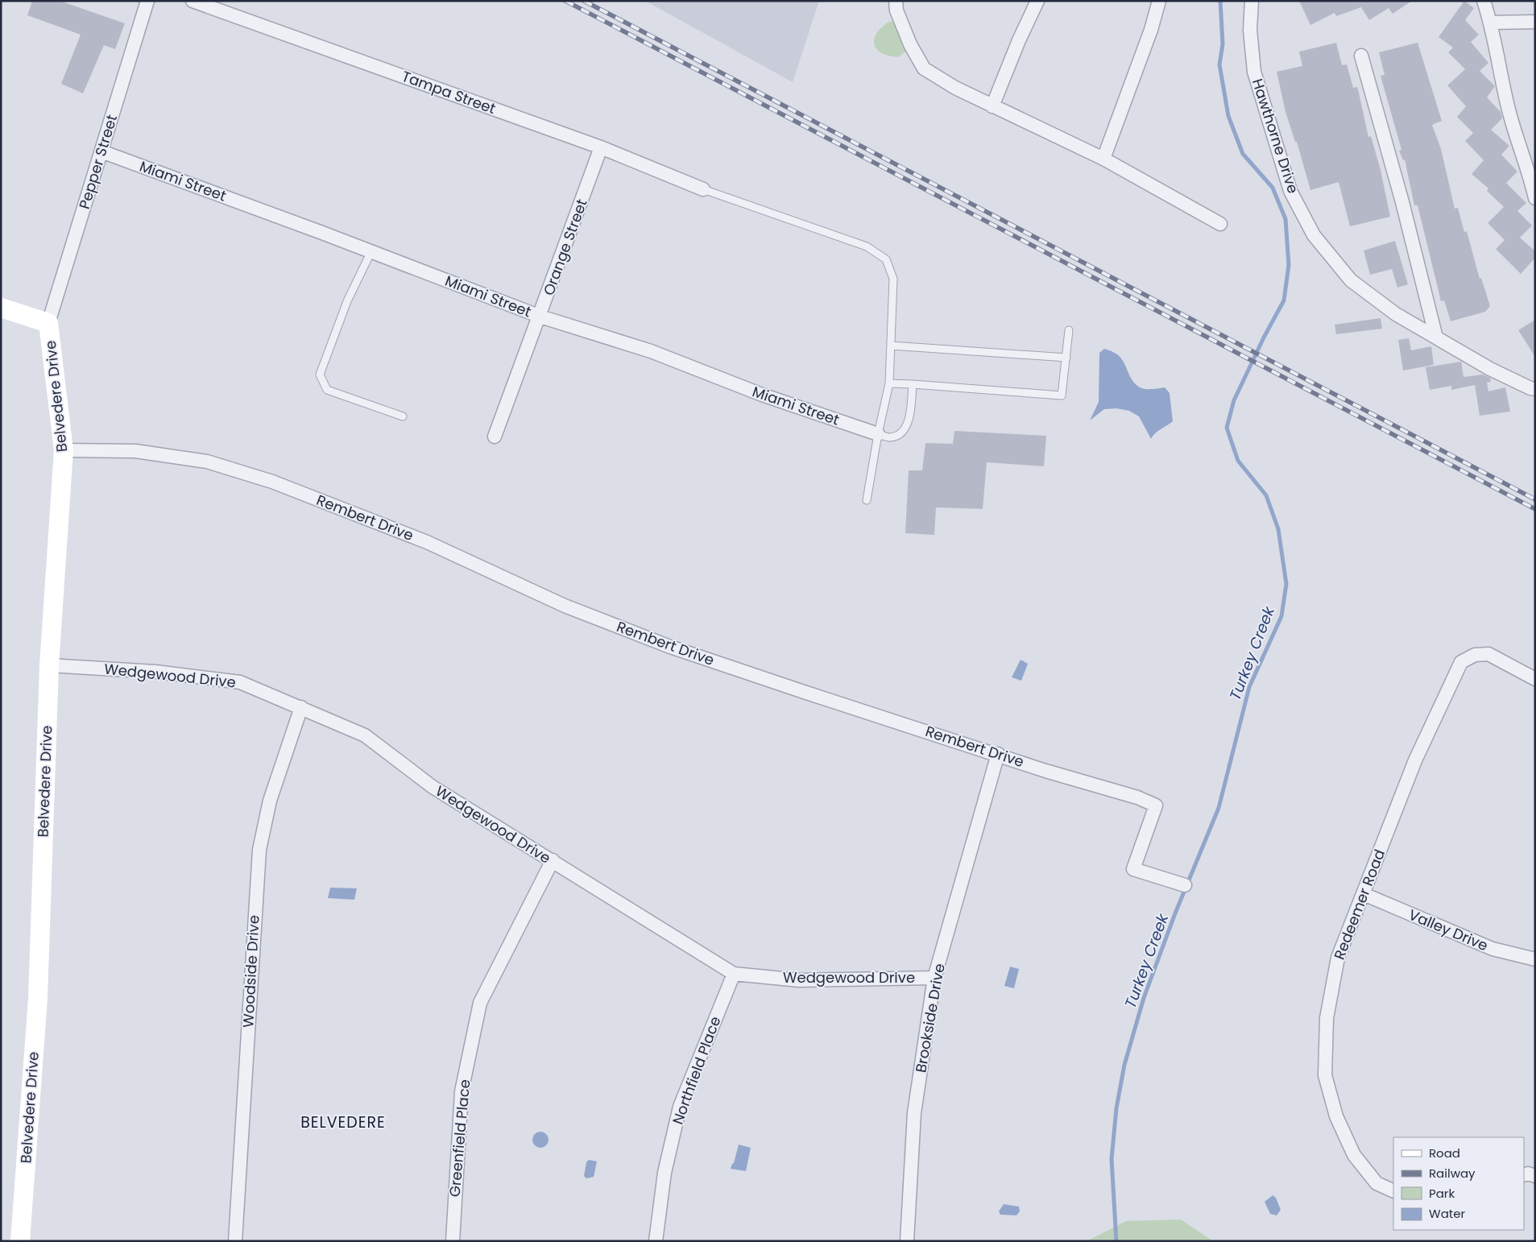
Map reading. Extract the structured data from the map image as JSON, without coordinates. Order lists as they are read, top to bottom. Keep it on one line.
{"streets":{"street":["Tampa Street","Hawthorne Drive","Pepper Street","Miami Street","Orange Street","Belvedere Drive","Rembert Drive","Wedgewood Drive","Redeemer Road","Valley Drive","Woodside Drive","Brookside Drive","Northfield Place","Greenfield Place"]},"crossings":[["Tampa Street","Orange Street"],["Pepper Street","Miami Street"],["Pepper Street","Belvedere Drive"],["Miami Street","Orange Street"],["Belvedere Drive","Rembert Drive"],["Belvedere Drive","Wedgewood Drive"],["Rembert Drive","Brookside Drive"],["Wedgewood Drive","Woodside Drive"],["Wedgewood Drive","Brookside Drive"],["Wedgewood Drive","Northfield Place"],["Wedgewood Drive","Greenfield Place"],["Redeemer Road","Valley Drive"]],"districts":["BELVEDERE"],"water":["Turkey Creek"],"legend":["Road","Railway","Park","Water"]}
